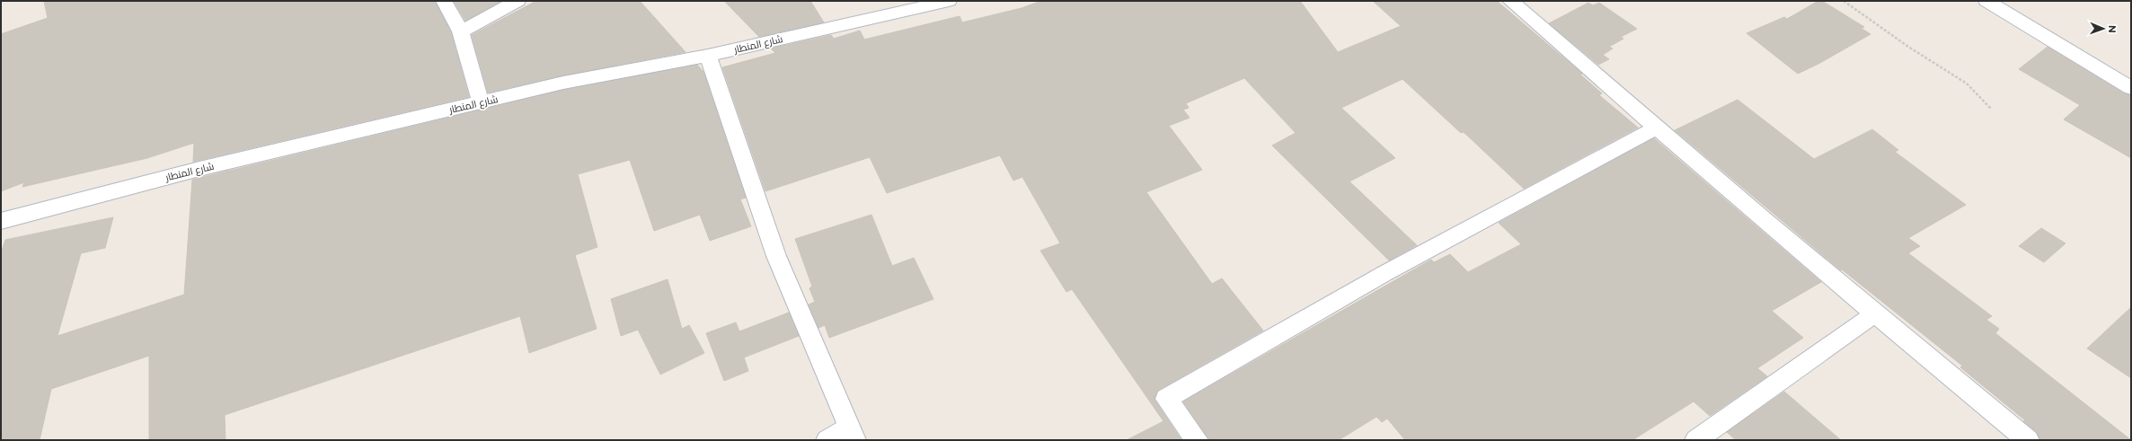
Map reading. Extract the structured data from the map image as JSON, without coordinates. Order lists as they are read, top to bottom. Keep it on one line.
{"streets":{"street":["شارع المنطار"]},"north":"right"}
